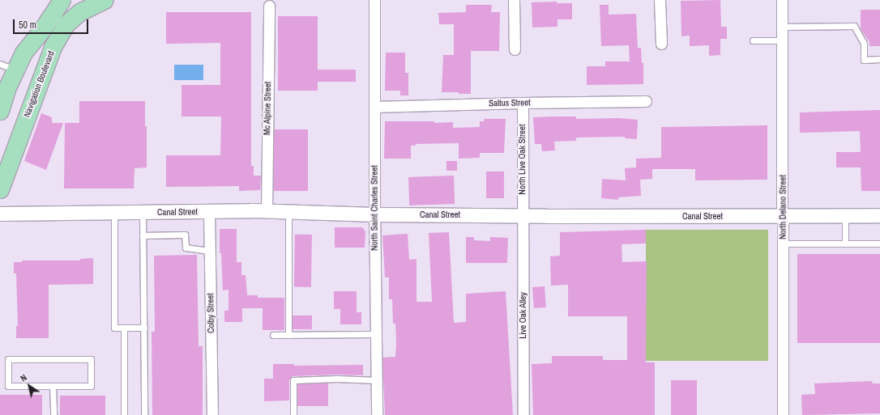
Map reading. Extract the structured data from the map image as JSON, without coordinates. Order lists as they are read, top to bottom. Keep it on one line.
{"streets":{"main road":["Navigation Boulevard"],"street":["Saltus Street","Mc Alpine Street","North Live Oak Street","North Delano Street","North Saint Charles Street","Canal Street","Colby Street","Live Oak Alley"]},"crossings":[["Saltus Street","North Live Oak Street"],["Saltus Street","North Saint Charles Street"],["Mc Alpine Street","Canal Street"],["North Live Oak Street","Canal Street"],["North Live Oak Street","Live Oak Alley"],["North Delano Street","Canal Street"],["North Saint Charles Street","Canal Street"],["Canal Street","Colby Street"],["Canal Street","Live Oak Alley"]],"scale_bar":"50 m","north":"top left"}
